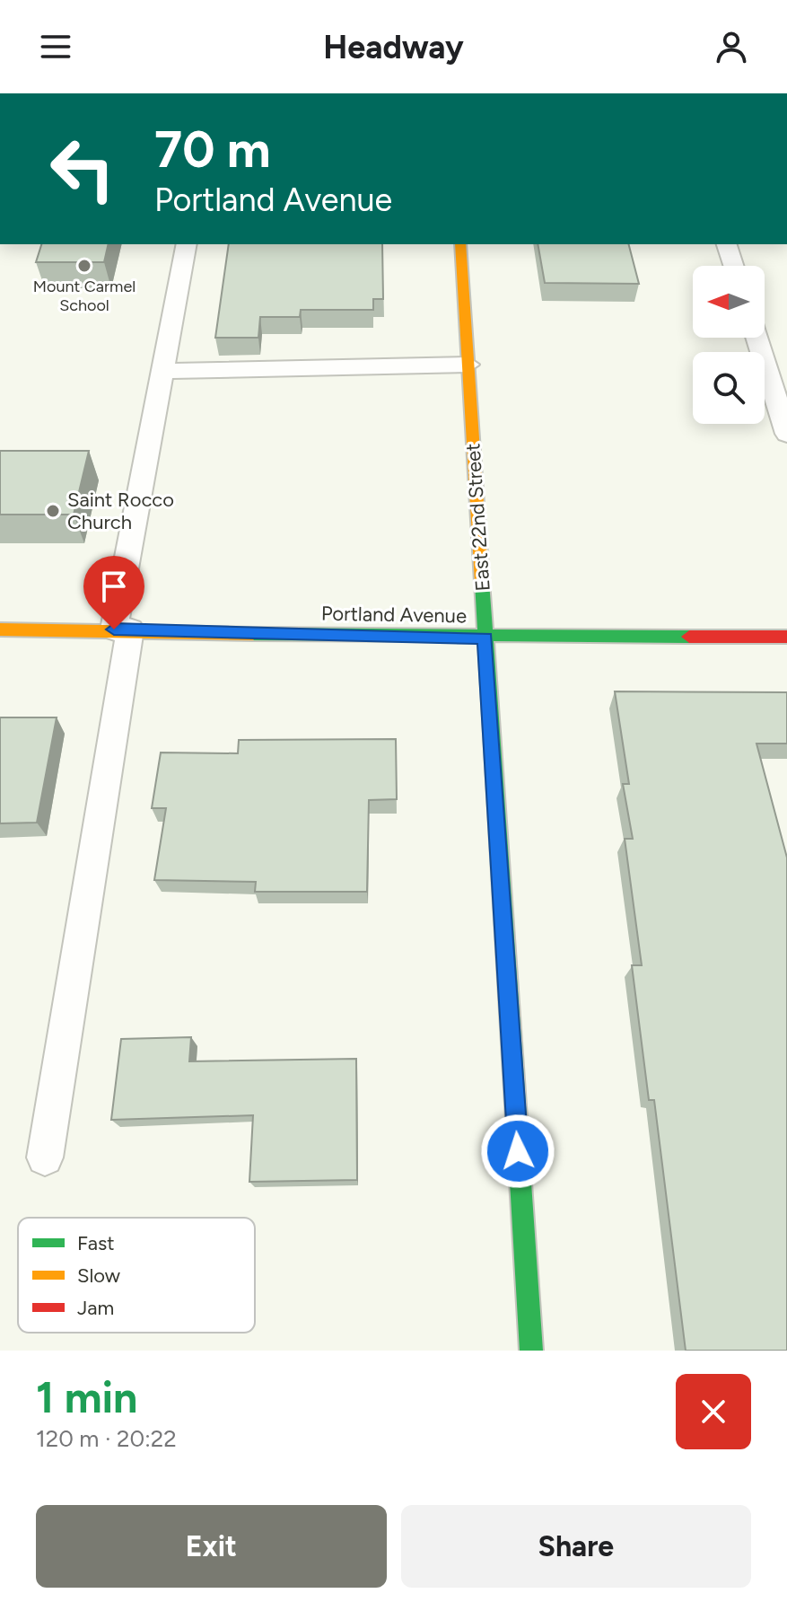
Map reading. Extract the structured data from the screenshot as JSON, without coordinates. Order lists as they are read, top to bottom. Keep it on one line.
{"streets":{"street":["East 22nd Street","Portland Avenue"]},"crossings":[["East 22nd Street","Portland Avenue"]],"places":["Mount Carmel School","Saint Rocco Church"],"legend":["Fast","Slow","Jam"],"north":"left","page":{"header":"Headway","turn":["70 m","Portland Avenue"],"heading":["1 min","120 m · 20:22"],"buttons":["Exit","Share"]}}
